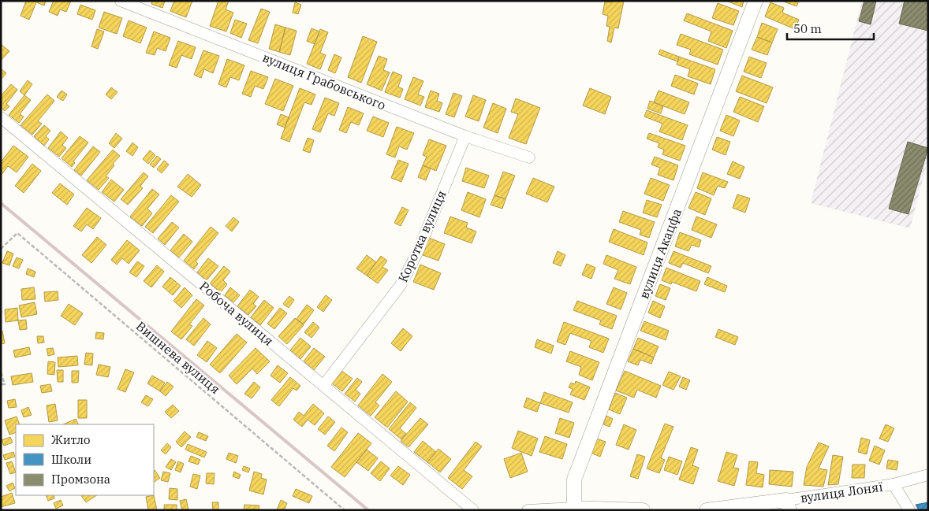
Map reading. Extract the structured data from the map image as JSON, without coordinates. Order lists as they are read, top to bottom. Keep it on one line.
{"streets":{"street":["вулиця Грабовського","Коротка вулиця","вулиця Акацфа","Робоча вулиця","вулиця Лоняї"],"path":["Вишнева вулиця"]},"crossings":[["вулиця Грабовського","Коротка вулиця"],["Коротка вулиця","Робоча вулиця"]],"legend":["Житло","Школи","Промзона"],"scale_bar":"50 m"}
